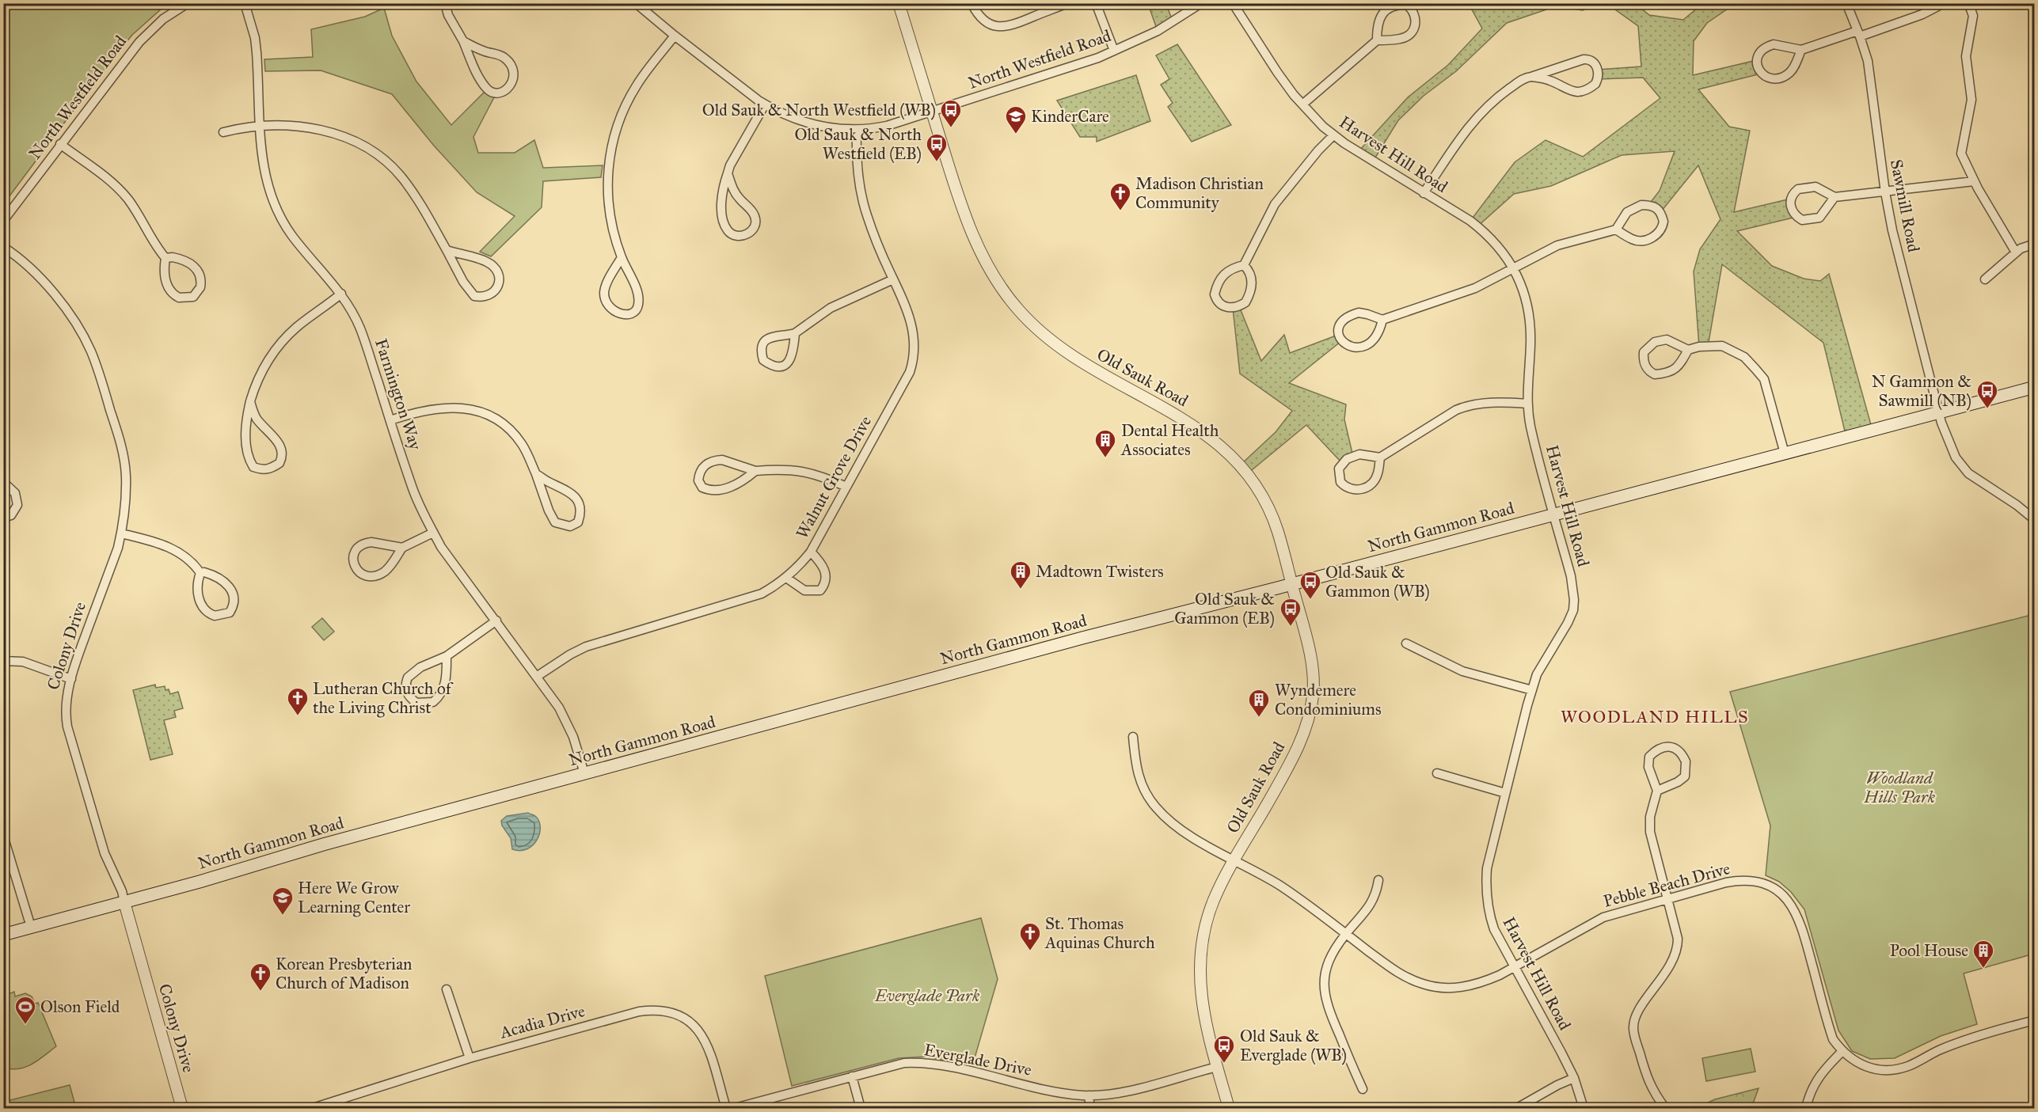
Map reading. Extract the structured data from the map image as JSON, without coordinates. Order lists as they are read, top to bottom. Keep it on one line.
{"streets":{"main road":["North Gammon Road"],"street":["North Westfield Road","Harvest Hill Road","Sawmill Road","Old Sauk Road","Farmington Way","Walnut Grove Drive","Colony Drive","Pebble Beach Drive","Acadia Drive","Everglade Drive"]},"crossings":[["North Westfield Road","Old Sauk Road"],["North Westfield Road","Walnut Grove Drive"],["Harvest Hill Road","North Gammon Road"],["Harvest Hill Road","Pebble Beach Drive"],["Sawmill Road","North Gammon Road"],["Old Sauk Road","North Gammon Road"],["Old Sauk Road","Pebble Beach Drive"],["Old Sauk Road","Everglade Drive"],["Farmington Way","Walnut Grove Drive"],["Farmington Way","North Gammon Road"],["North Gammon Road","Colony Drive"]],"districts":["WOODLAND HILLS"],"parks":["Woodland Hills Park","Everglade Park"],"places":{"bus stop":["Old Sauk & North Westfield (WB)","Old Sauk & North Westfield (EB)","N Gammon & Sawmill (NB)","Old Sauk & Gammon (WB)","Old Sauk & Gammon (EB)","Old Sauk & Everglade (WB)"],"school or university":["KinderCare","Here We Grow Learning Center"],"church":["Madison Christian Community","Lutheran Church of the Living Christ","St. Thomas Aquinas Church","Korean Presbyterian Church of Madison"],"building":["Dental Health Associates","Madtown Twisters","Wyndemere Condominiums","Pool House"],"sports":["Olson Field"]}}
